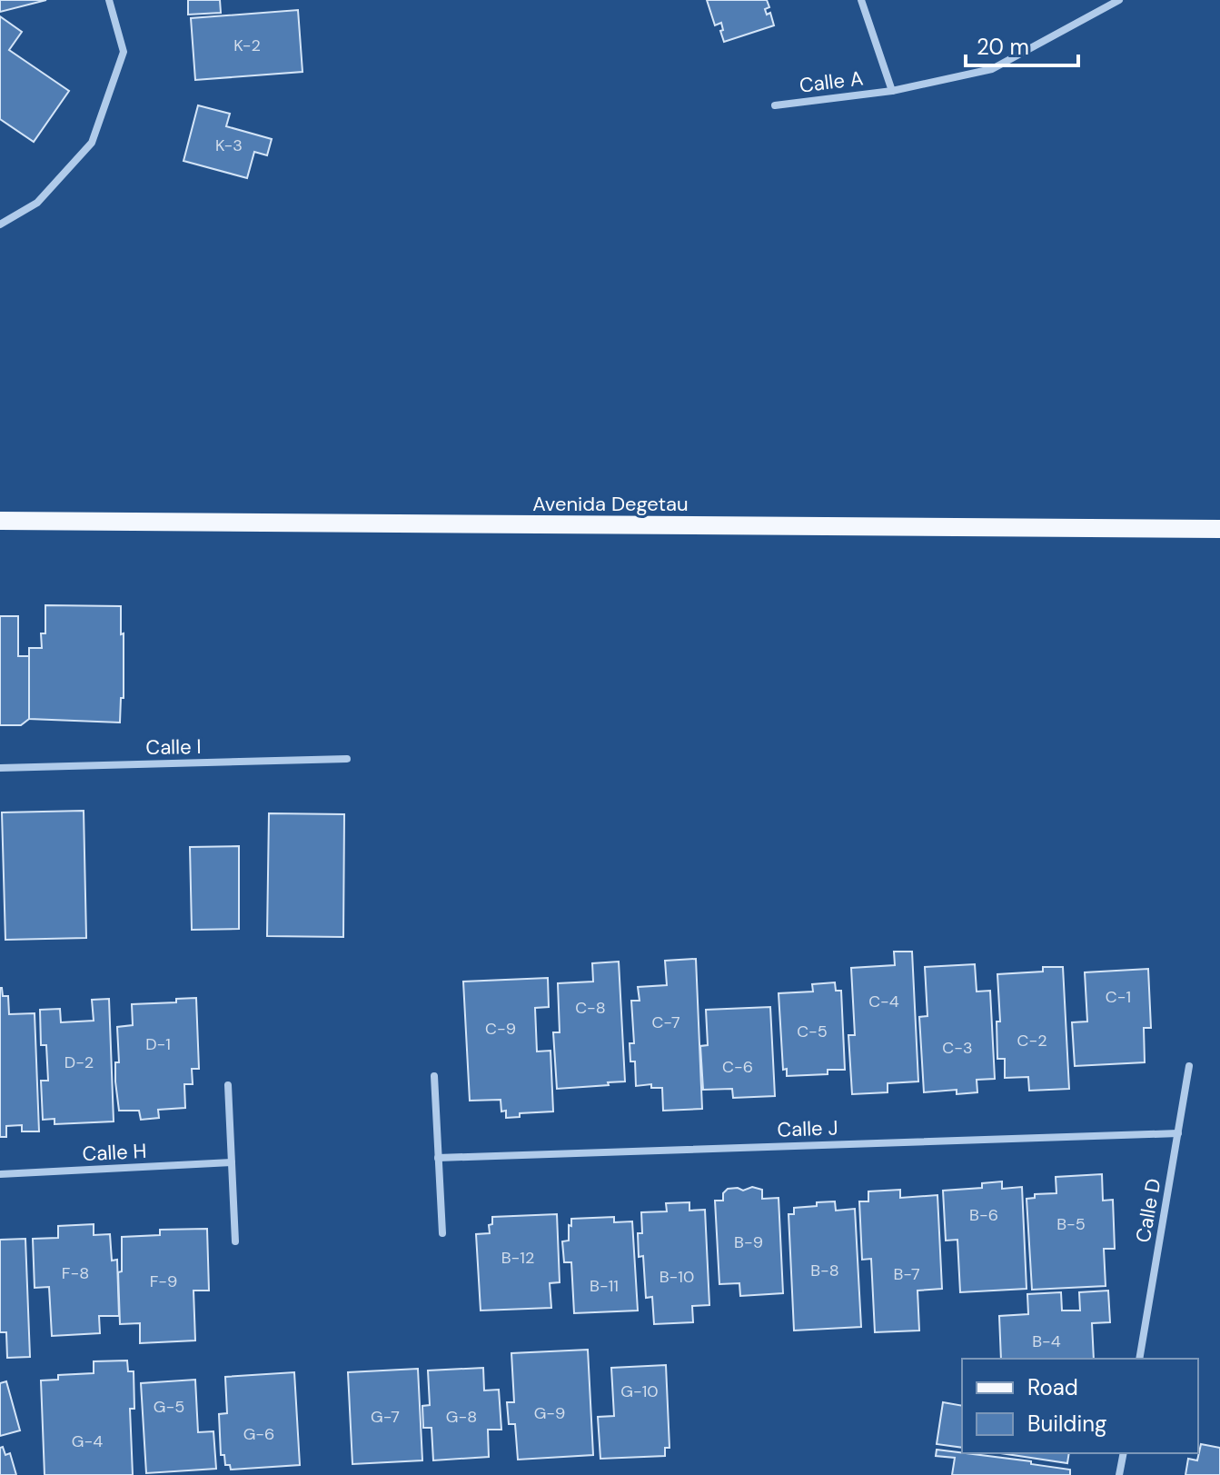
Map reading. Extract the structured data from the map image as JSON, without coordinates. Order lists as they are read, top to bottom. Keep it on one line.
{"streets":{"main road":["Avenida Degetau"],"street":["Calle A","Calle I","Calle J","Calle H","Calle D"]},"crossings":[["Calle J","Calle D"]],"house_numbers":["K-2","K-3","C-1","C-4","C-8","C-7","C-9","C-5","C-2","D-1","C-3","D-2","C-6","B-6","B-5","B-9","B-12","B-8","F-8","B-7","B-10","F-9","B-11","B-4","G-10","G-5","G-9","G-7","G-8","G-6","G-4"],"legend":["Road","Building"],"scale_bar":"20 m"}
